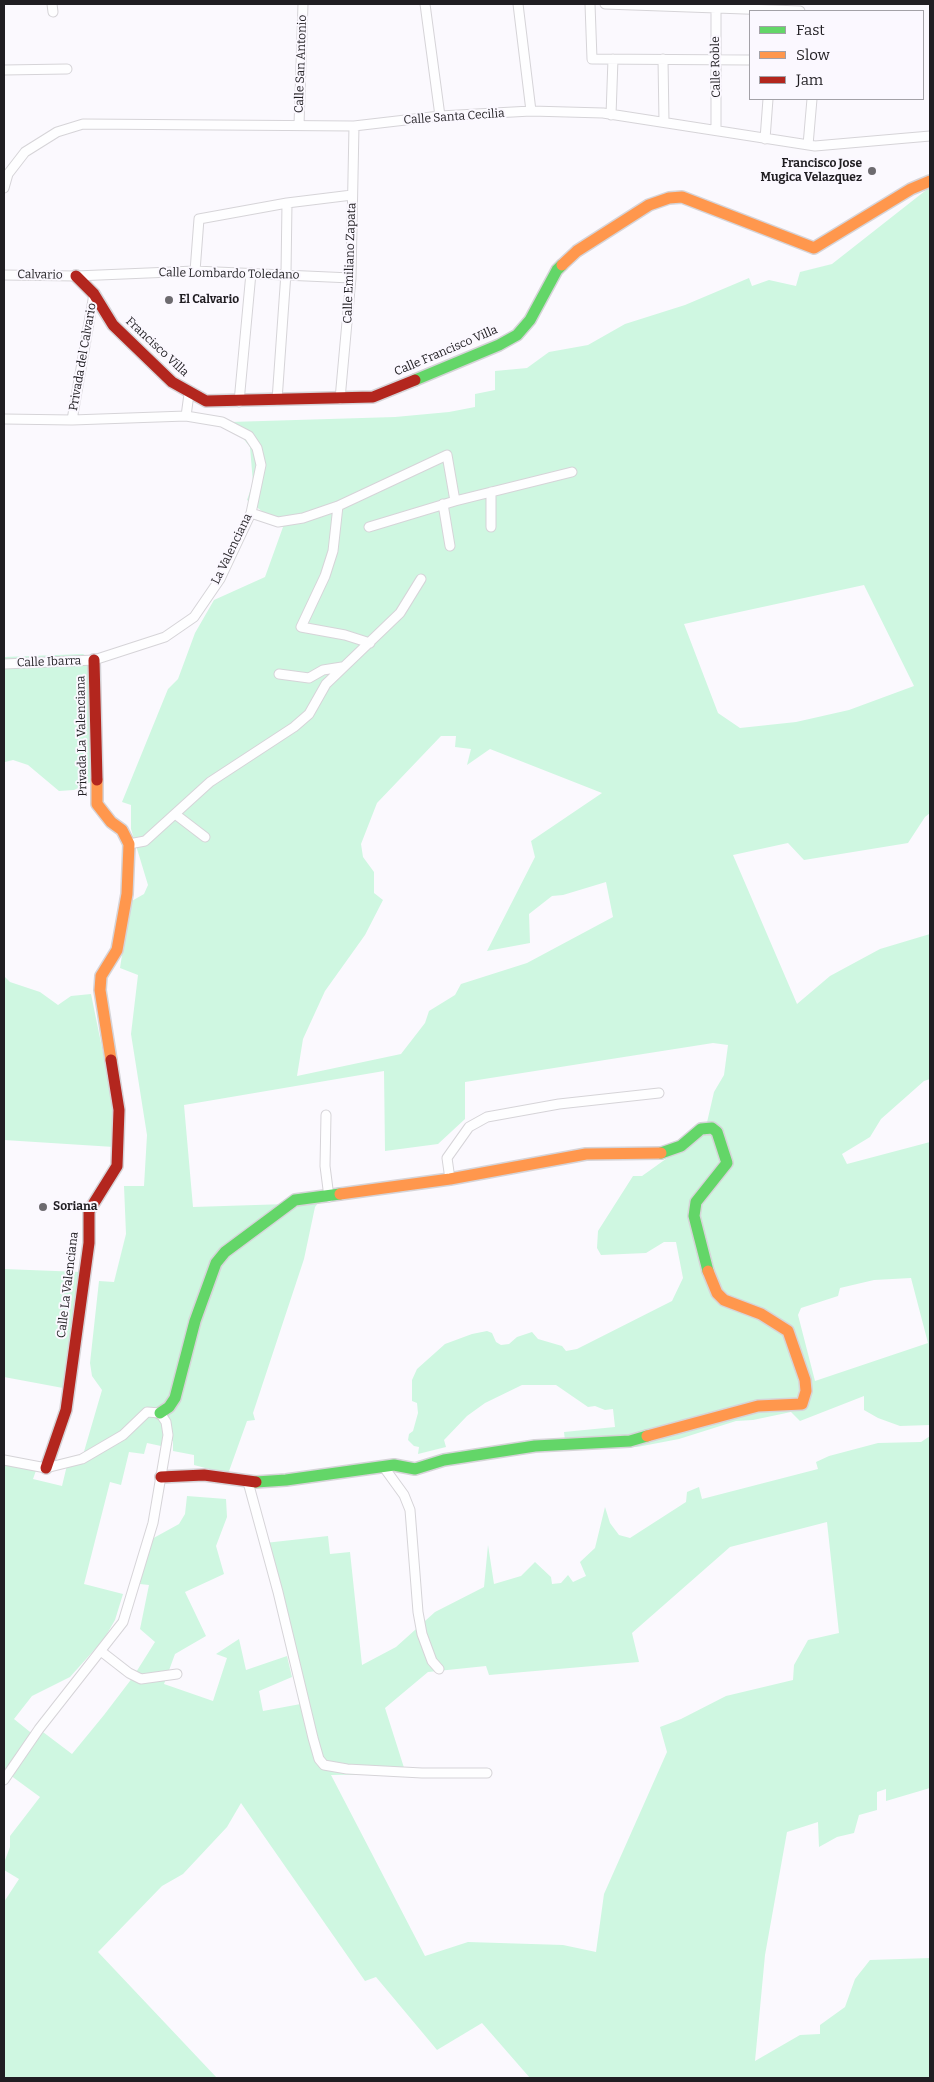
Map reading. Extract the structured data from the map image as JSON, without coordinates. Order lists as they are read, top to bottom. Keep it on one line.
{"streets":{"street":["Calle San Antonio","Calle Roble","Calle Santa Cecilia","Calle Emiliano Zapata","Calle Lombardo Toledano","Calvario","Francisco Villa","Calle Francisco Villa","Privada del Calvario","La Valenciana","Calle Ibarra","Privada La Valenciana","Calle La Valenciana"]},"crossings":[["Calle San Antonio","Calle Santa Cecilia"],["Calle Roble","Calle Santa Cecilia"],["Calle Santa Cecilia","Calle Emiliano Zapata"],["Calle Emiliano Zapata","Calle Lombardo Toledano"],["Calle Emiliano Zapata","Calle Francisco Villa"],["Calle Lombardo Toledano","Calvario"],["Calle Lombardo Toledano","Francisco Villa"],["Calvario","Francisco Villa"],["Francisco Villa","Calle Francisco Villa"],["Francisco Villa","Privada del Calvario"],["Francisco Villa","La Valenciana"],["La Valenciana","Calle Ibarra"],["La Valenciana","Privada La Valenciana"],["Calle Ibarra","Privada La Valenciana"],["Privada La Valenciana","Calle La Valenciana"]],"places":["Francisco Jose Mugica Velazquez","El Calvario","Soriana"],"legend":["Fast","Slow","Jam"]}
